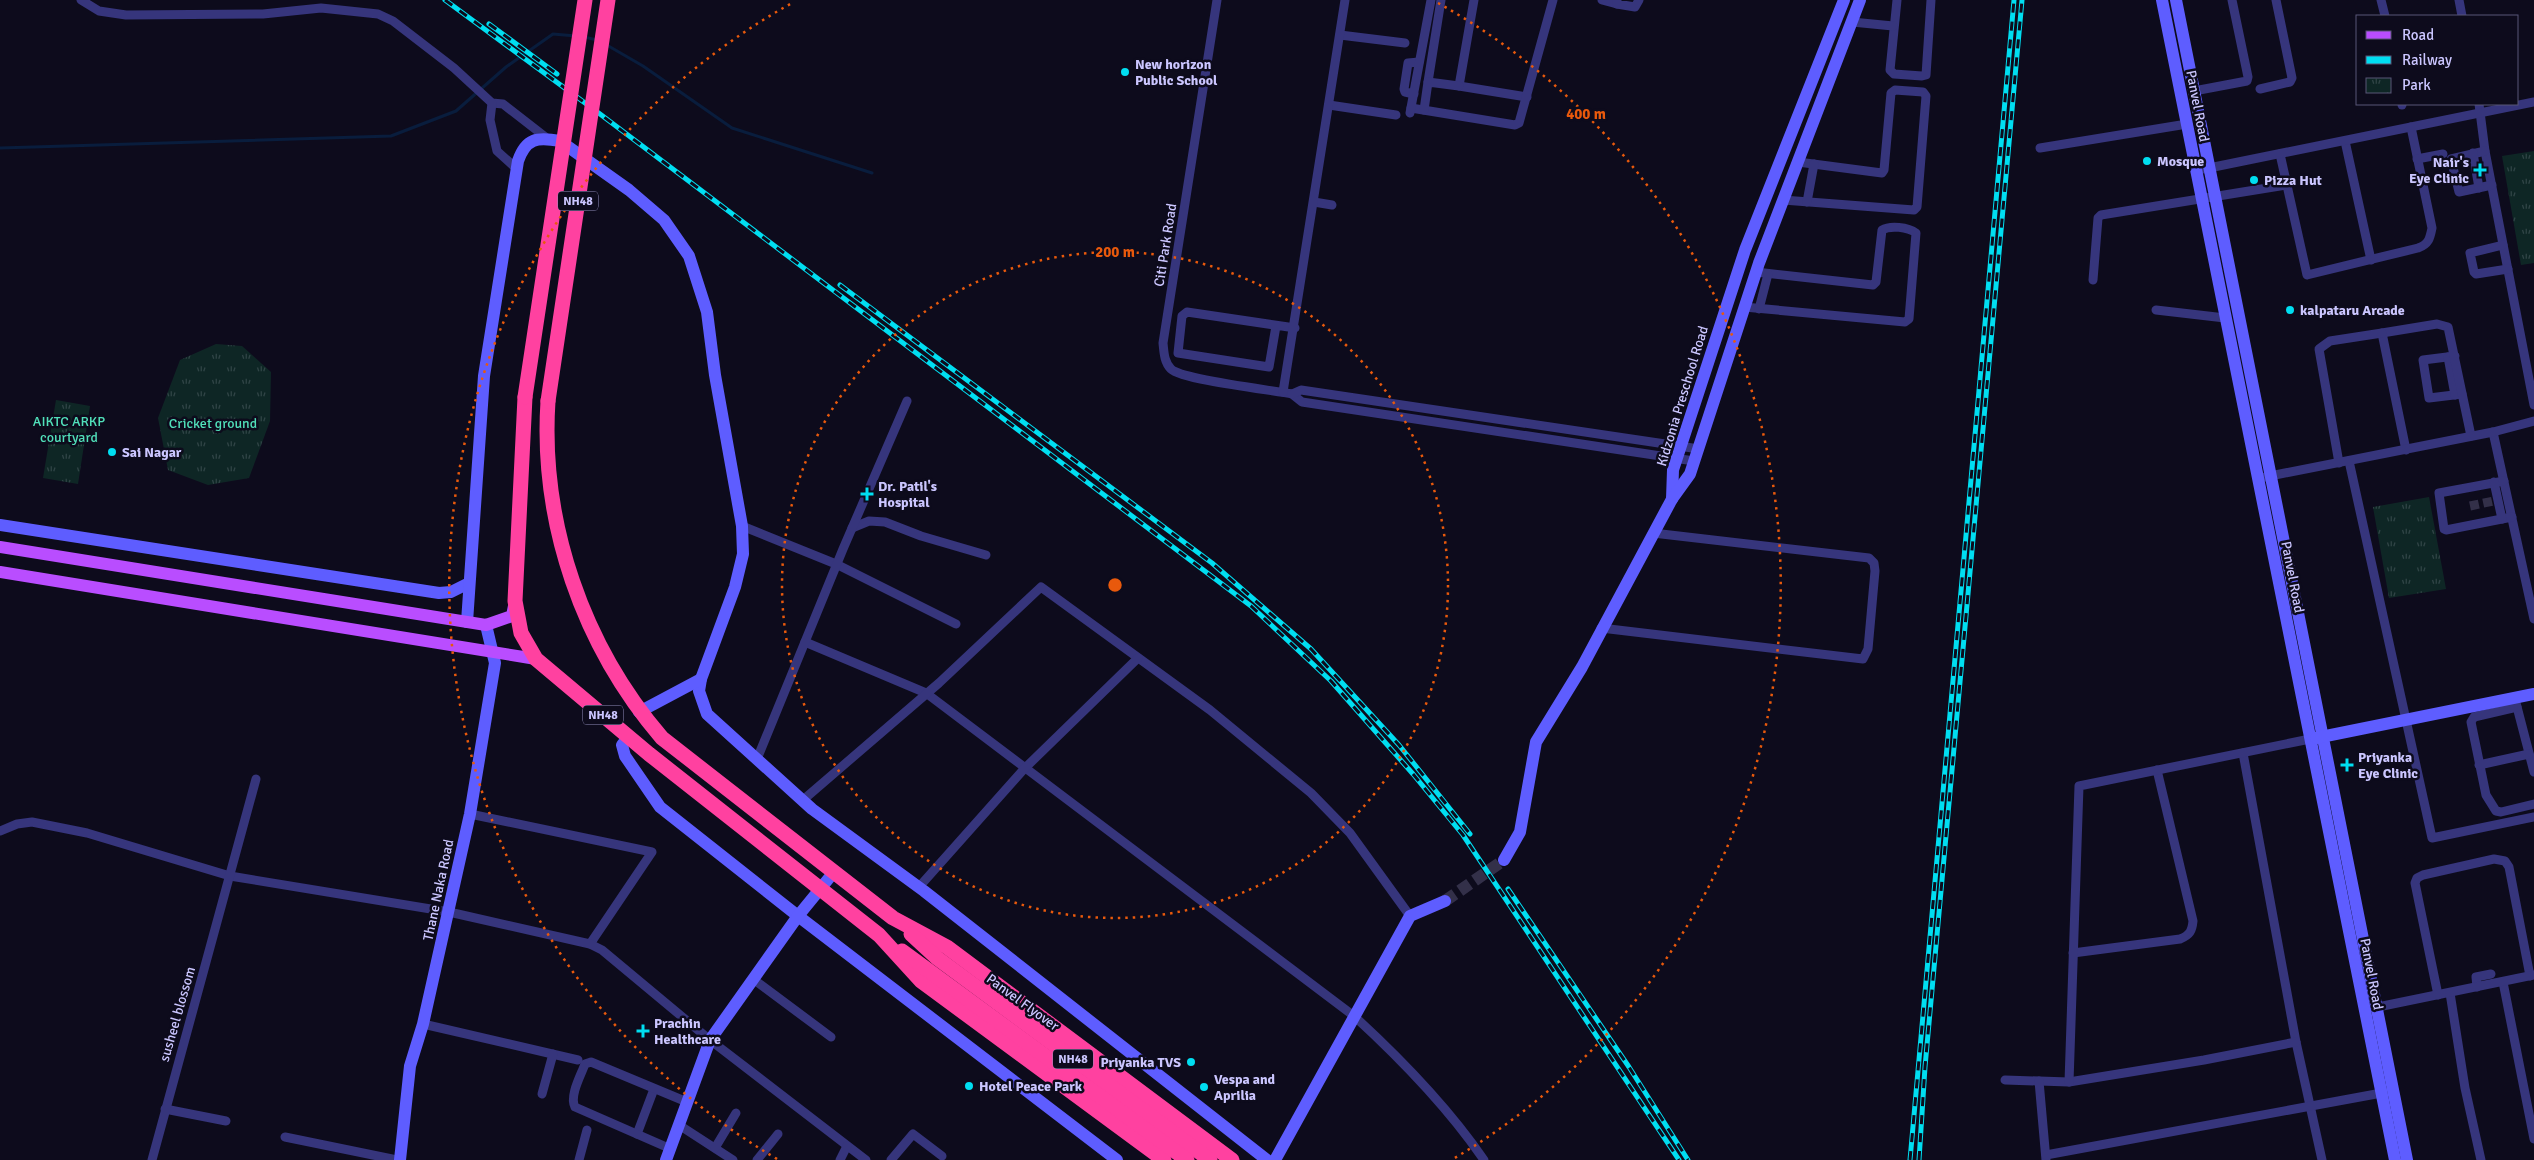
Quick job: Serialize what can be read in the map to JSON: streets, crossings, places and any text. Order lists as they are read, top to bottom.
{
  "streets": {
    "highway": ["NH48", "Panvel Flyover"],
    "street": [
      "Panvel Road",
      "Citi Park Road",
      "Kidzonia Preschool Road",
      "Thane Naka Road",
      "susheel blossom"
    ]
  },
  "crossings": [
    ["NH48", "Panvel Flyover"]
  ],
  "parks": ["AIKTC ARKP courtyard", "Cricket ground"],
  "places": {
    "other": [
      "New horizon Public School",
      "Mosque",
      "Pizza Hut",
      "kalpataru Arcade",
      "Sai Nagar",
      "Priyanka TVS",
      "Hotel Peace Park",
      "Vespa and Aprilia"
    ],
    "health": [
      "Nair's Eye Clinic",
      "Dr. Patil's Hospital",
      "Priyanka Eye Clinic",
      "Prachin Healthcare"
    ]
  },
  "legend": ["Road", "Railway", "Park"],
  "rings": ["400 m", "200 m"]
}
